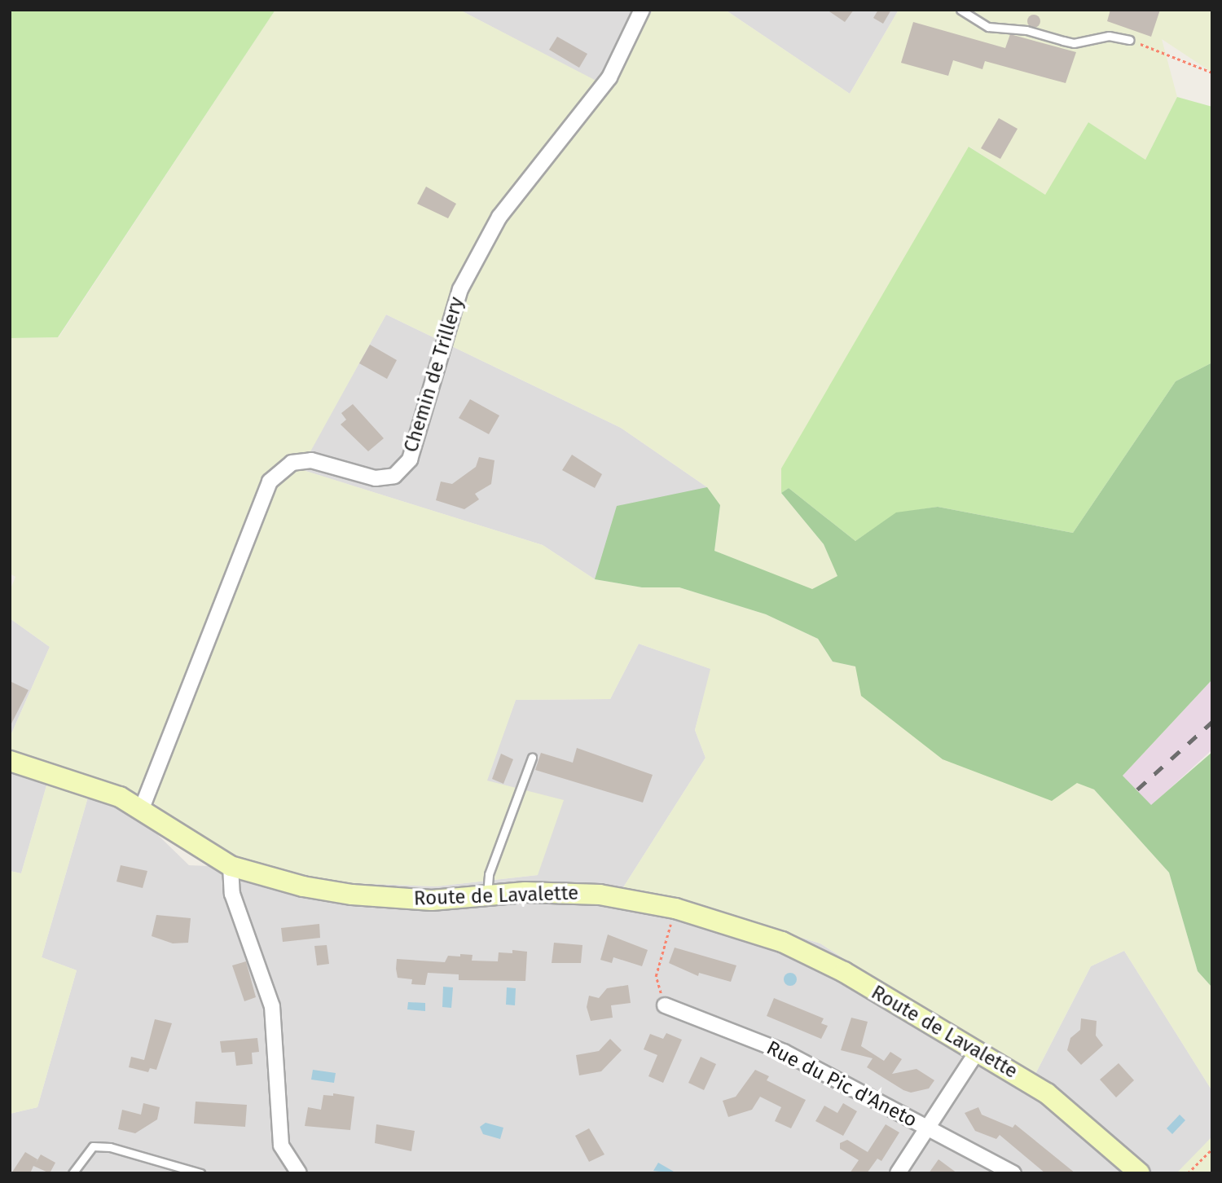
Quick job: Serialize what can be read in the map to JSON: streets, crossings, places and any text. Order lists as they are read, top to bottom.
{
  "streets": {
    "street": ["Chemin de Trillery", "Route de Lavalette", "Rue du Pic d'Aneto"]
  },
  "crossings": [
    ["Chemin de Trillery", "Route de Lavalette"]
  ]
}
